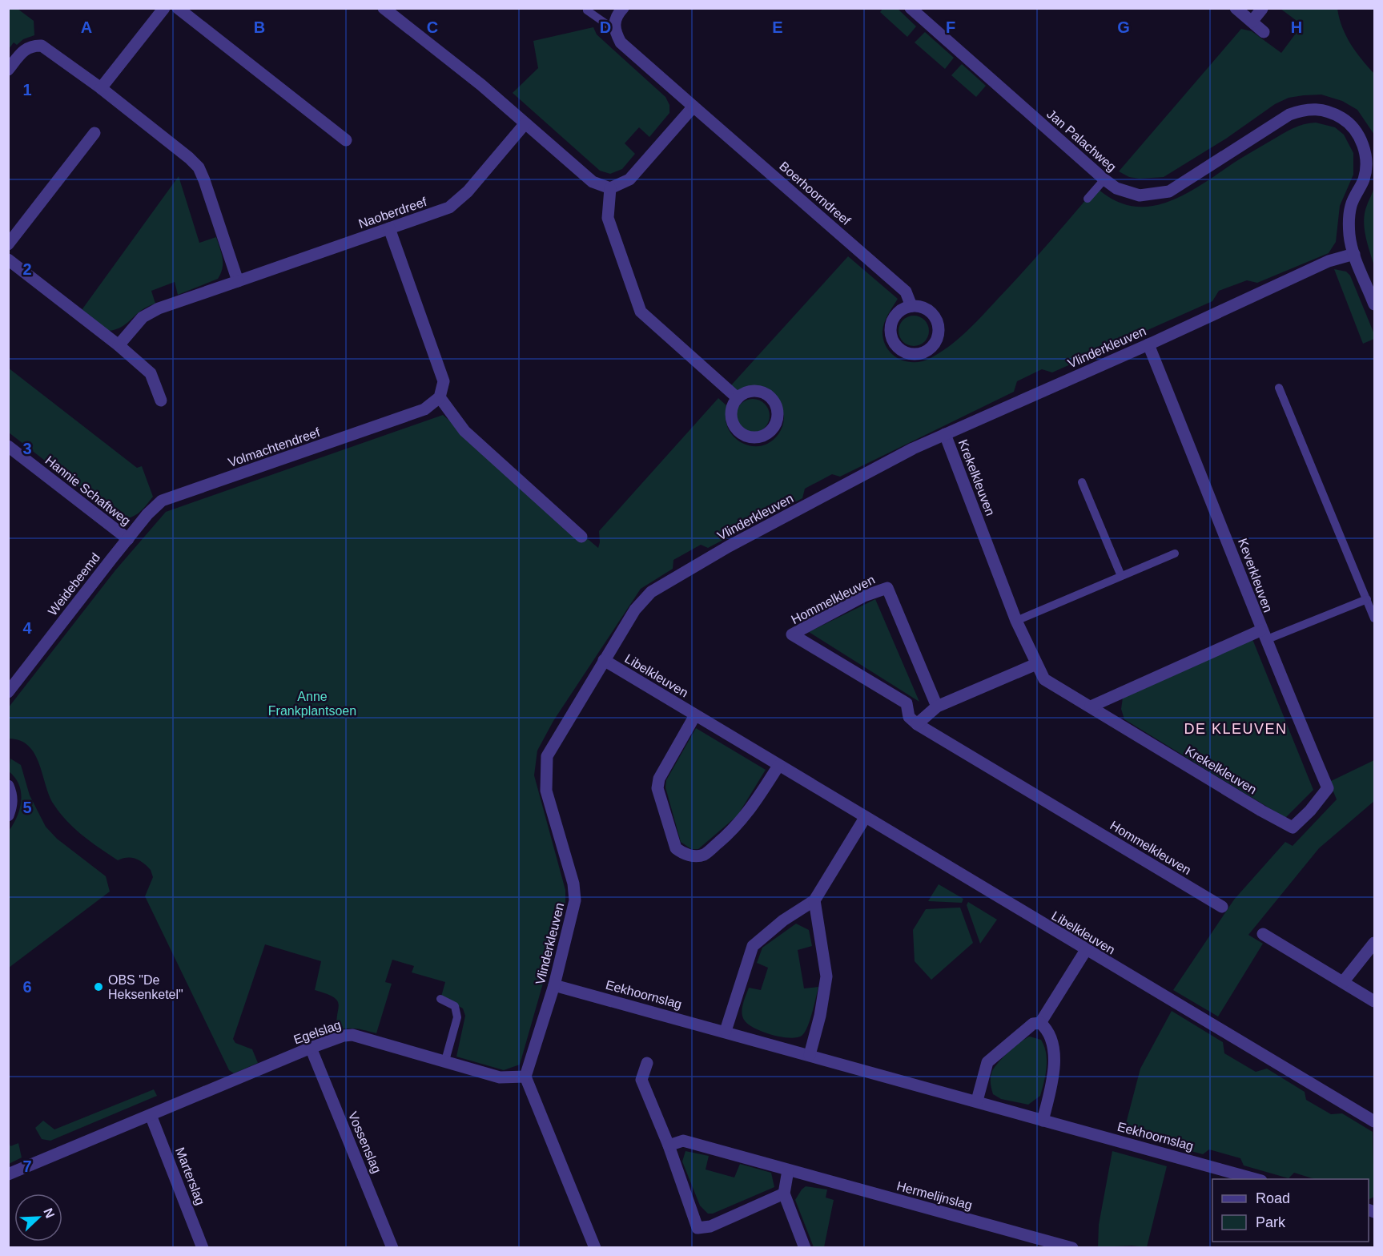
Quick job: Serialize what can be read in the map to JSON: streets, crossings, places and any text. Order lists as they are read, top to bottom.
{
  "streets": {
    "street": [
      "Jan Palachweg",
      "Boerhoorndreef",
      "Naoberdreef",
      "Vlinderkleuven",
      "Volmachtendreef",
      "Krekelkleuven",
      "Hannie Schaftweg",
      "Keverkleuven",
      "Weidebeemd",
      "Hommelkleuven",
      "Libelkleuven",
      "Eekhoornslag",
      "Egelslag",
      "Vossenslag",
      "Marterslag",
      "Hermelijnslag"
    ]
  },
  "crossings": [
    ["Vlinderkleuven", "Krekelkleuven"],
    ["Vlinderkleuven", "Keverkleuven"],
    ["Vlinderkleuven", "Libelkleuven"],
    ["Vlinderkleuven", "Eekhoornslag"],
    ["Vlinderkleuven", "Egelslag"],
    ["Volmachtendreef", "Hannie Schaftweg"],
    ["Volmachtendreef", "Weidebeemd"],
    ["Krekelkleuven", "Keverkleuven"],
    ["Hannie Schaftweg", "Weidebeemd"],
    ["Egelslag", "Vossenslag"],
    ["Egelslag", "Marterslag"]
  ],
  "districts": ["DE KLEUVEN"],
  "parks": ["Anne Frankplantsoen"],
  "places": ["OBS \"De Heksenketel\""],
  "legend": ["Road", "Park"],
  "north": "top right",
  "grid": {
    "columns": [
      "A",
      "B",
      "C",
      "D",
      "E",
      "F",
      "G",
      "H"
    ],
    "rows": [
      "1",
      "2",
      "3",
      "4",
      "5",
      "6",
      "7"
    ]
  }
}
